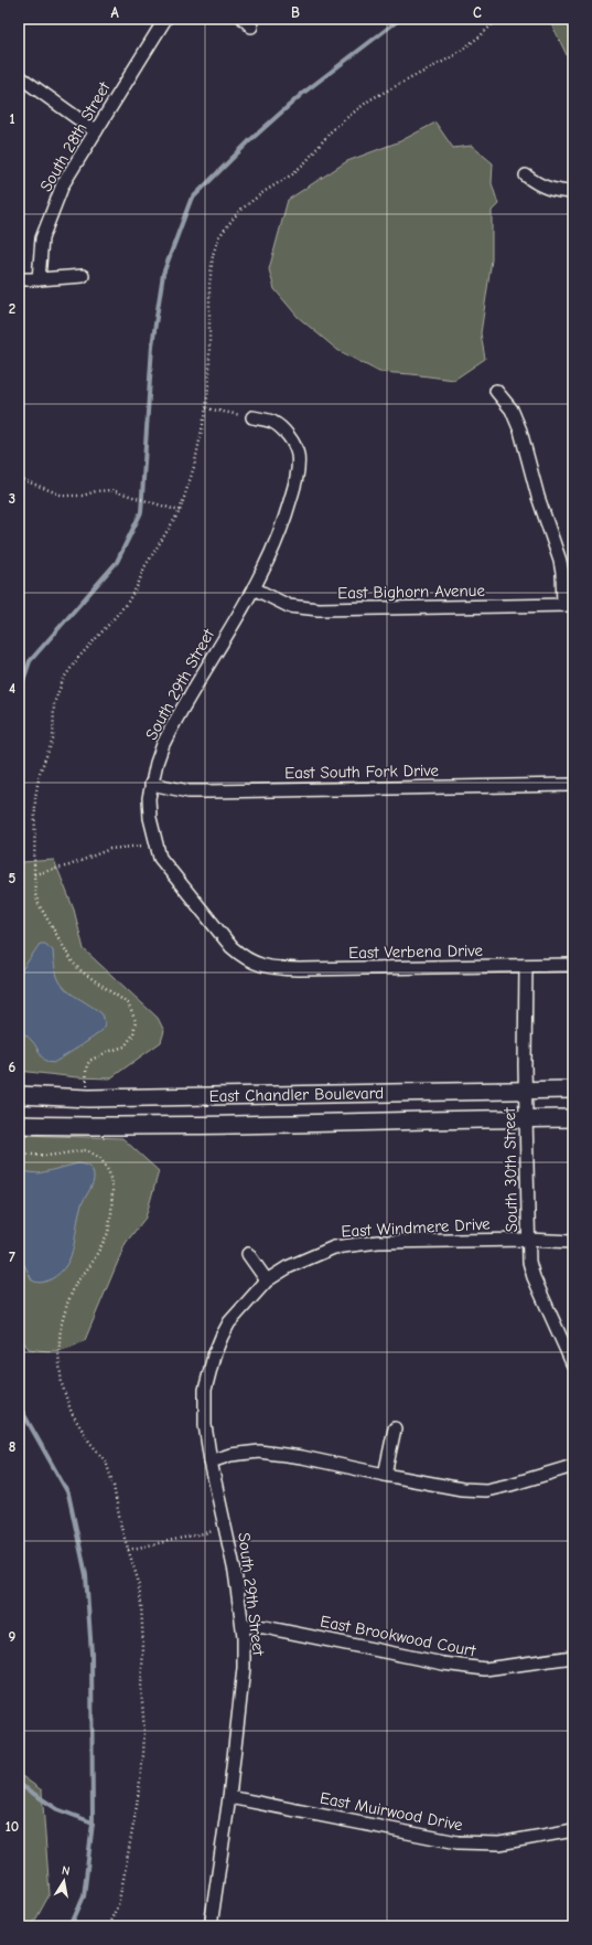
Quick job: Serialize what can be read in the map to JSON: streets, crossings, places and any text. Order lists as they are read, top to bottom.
{
  "streets": {
    "main road": ["East Chandler Boulevard"],
    "street": [
      "South 28th Street",
      "East Bighorn Avenue",
      "South 29th Street",
      "East South Fork Drive",
      "East Verbena Drive",
      "South 30th Street",
      "East Windmere Drive",
      "East Brookwood Court",
      "East Muirwood Drive"
    ]
  },
  "crossings": [
    ["East Bighorn Avenue", "South 29th Street"],
    ["South 29th Street", "East South Fork Drive"],
    ["South 29th Street", "East Verbena Drive"],
    ["South 29th Street", "East Windmere Drive"],
    ["South 29th Street", "East Brookwood Court"],
    ["South 29th Street", "East Muirwood Drive"],
    ["East Verbena Drive", "South 30th Street"],
    ["East Chandler Boulevard", "South 30th Street"],
    ["South 30th Street", "East Windmere Drive"]
  ],
  "north": "top",
  "grid": {
    "columns": ["A", "B", "C"],
    "rows": [
      "1",
      "2",
      "3",
      "4",
      "5",
      "6",
      "7",
      "8",
      "9",
      "10"
    ]
  }
}
